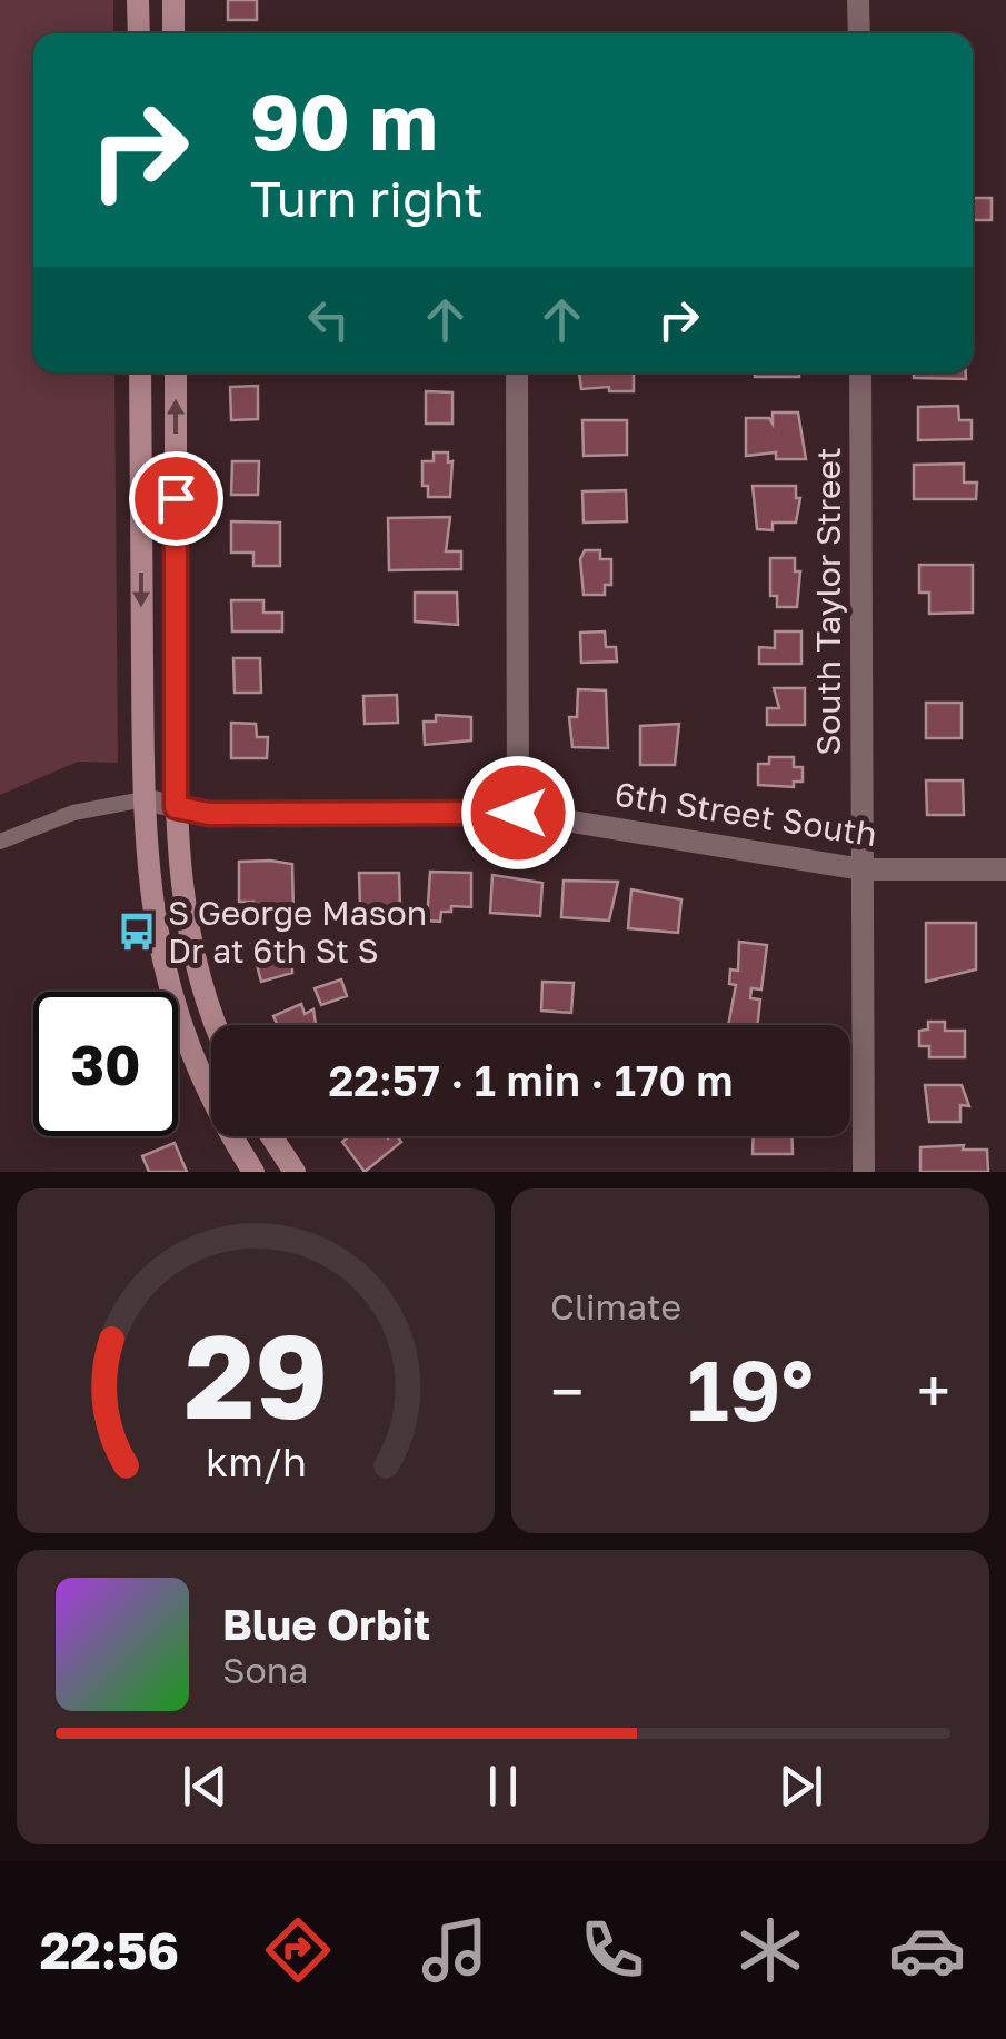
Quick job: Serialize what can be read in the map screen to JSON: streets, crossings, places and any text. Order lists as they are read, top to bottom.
{
  "streets": {
    "street": ["South Taylor Street", "6th Street South"]
  },
  "crossings": [
    ["South Taylor Street", "6th Street South"]
  ],
  "places": {
    "bus stop": ["S George Mason Dr at 6th St S"]
  },
  "page": {
    "turn": ["90 m", "Turn right"],
    "limit": "30",
    "trip": "22:57 · 1 min · 170 m",
    "tile": "Climate",
    "heat": ["−", "19°", "+"],
    "song": ["Blue Orbit", "Sona"],
    "tabs": "22:56",
    "gauge": ["29", "km/h"]
  }
}
